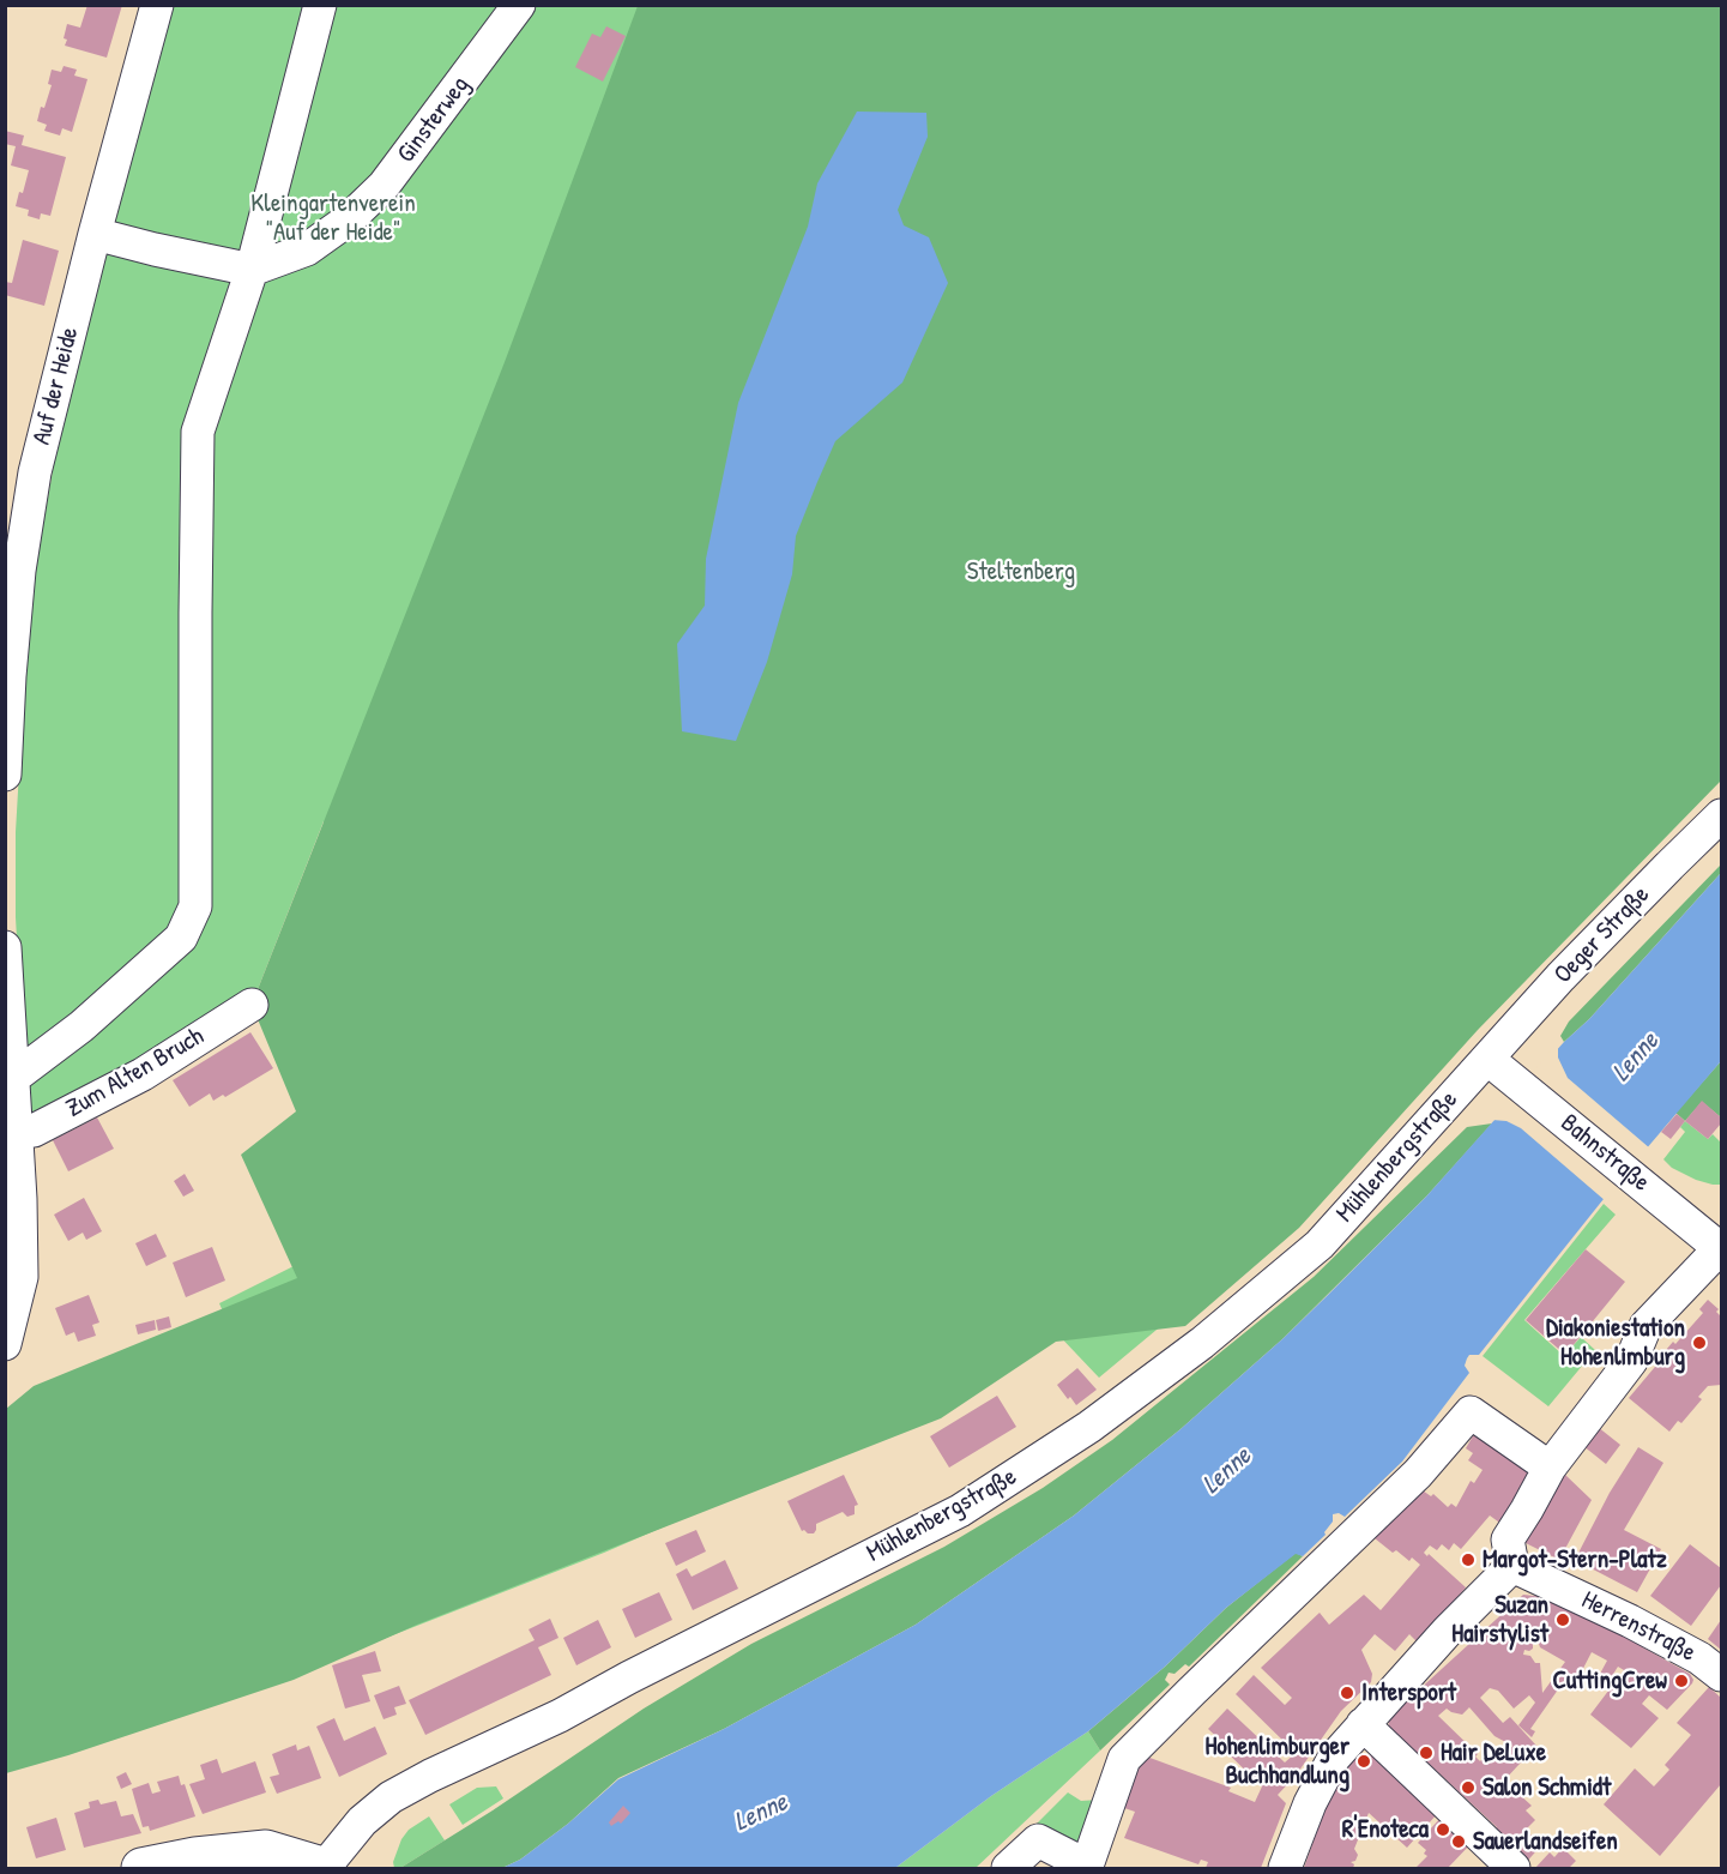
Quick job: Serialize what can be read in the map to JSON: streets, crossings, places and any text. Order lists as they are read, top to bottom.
{
  "streets": {
    "street": [
      "Ginsterweg",
      "Auf der Heide",
      "Oeger Straße",
      "Zum Alten Bruch",
      "Bahnstraße",
      "Mühlenbergstraße",
      "Herrenstraße"
    ]
  },
  "crossings": [
    ["Oeger Straße", "Bahnstraße"],
    ["Oeger Straße", "Mühlenbergstraße"],
    ["Bahnstraße", "Mühlenbergstraße"]
  ],
  "water": ["Lenne"],
  "parks": ["Kleingartenverein \"Auf der Heide\"", "Steltenberg"],
  "places": [
    "Diakoniestation Hohenlimburg",
    "Margot-Stern-Platz",
    "Suzan Hairstylist",
    "CuttingCrew",
    "Intersport",
    "Hair DeLuxe",
    "Hohenlimburger Buchhandlung",
    "Salon Schmidt",
    "R'Enoteca",
    "Sauerlandseifen"
  ]
}
